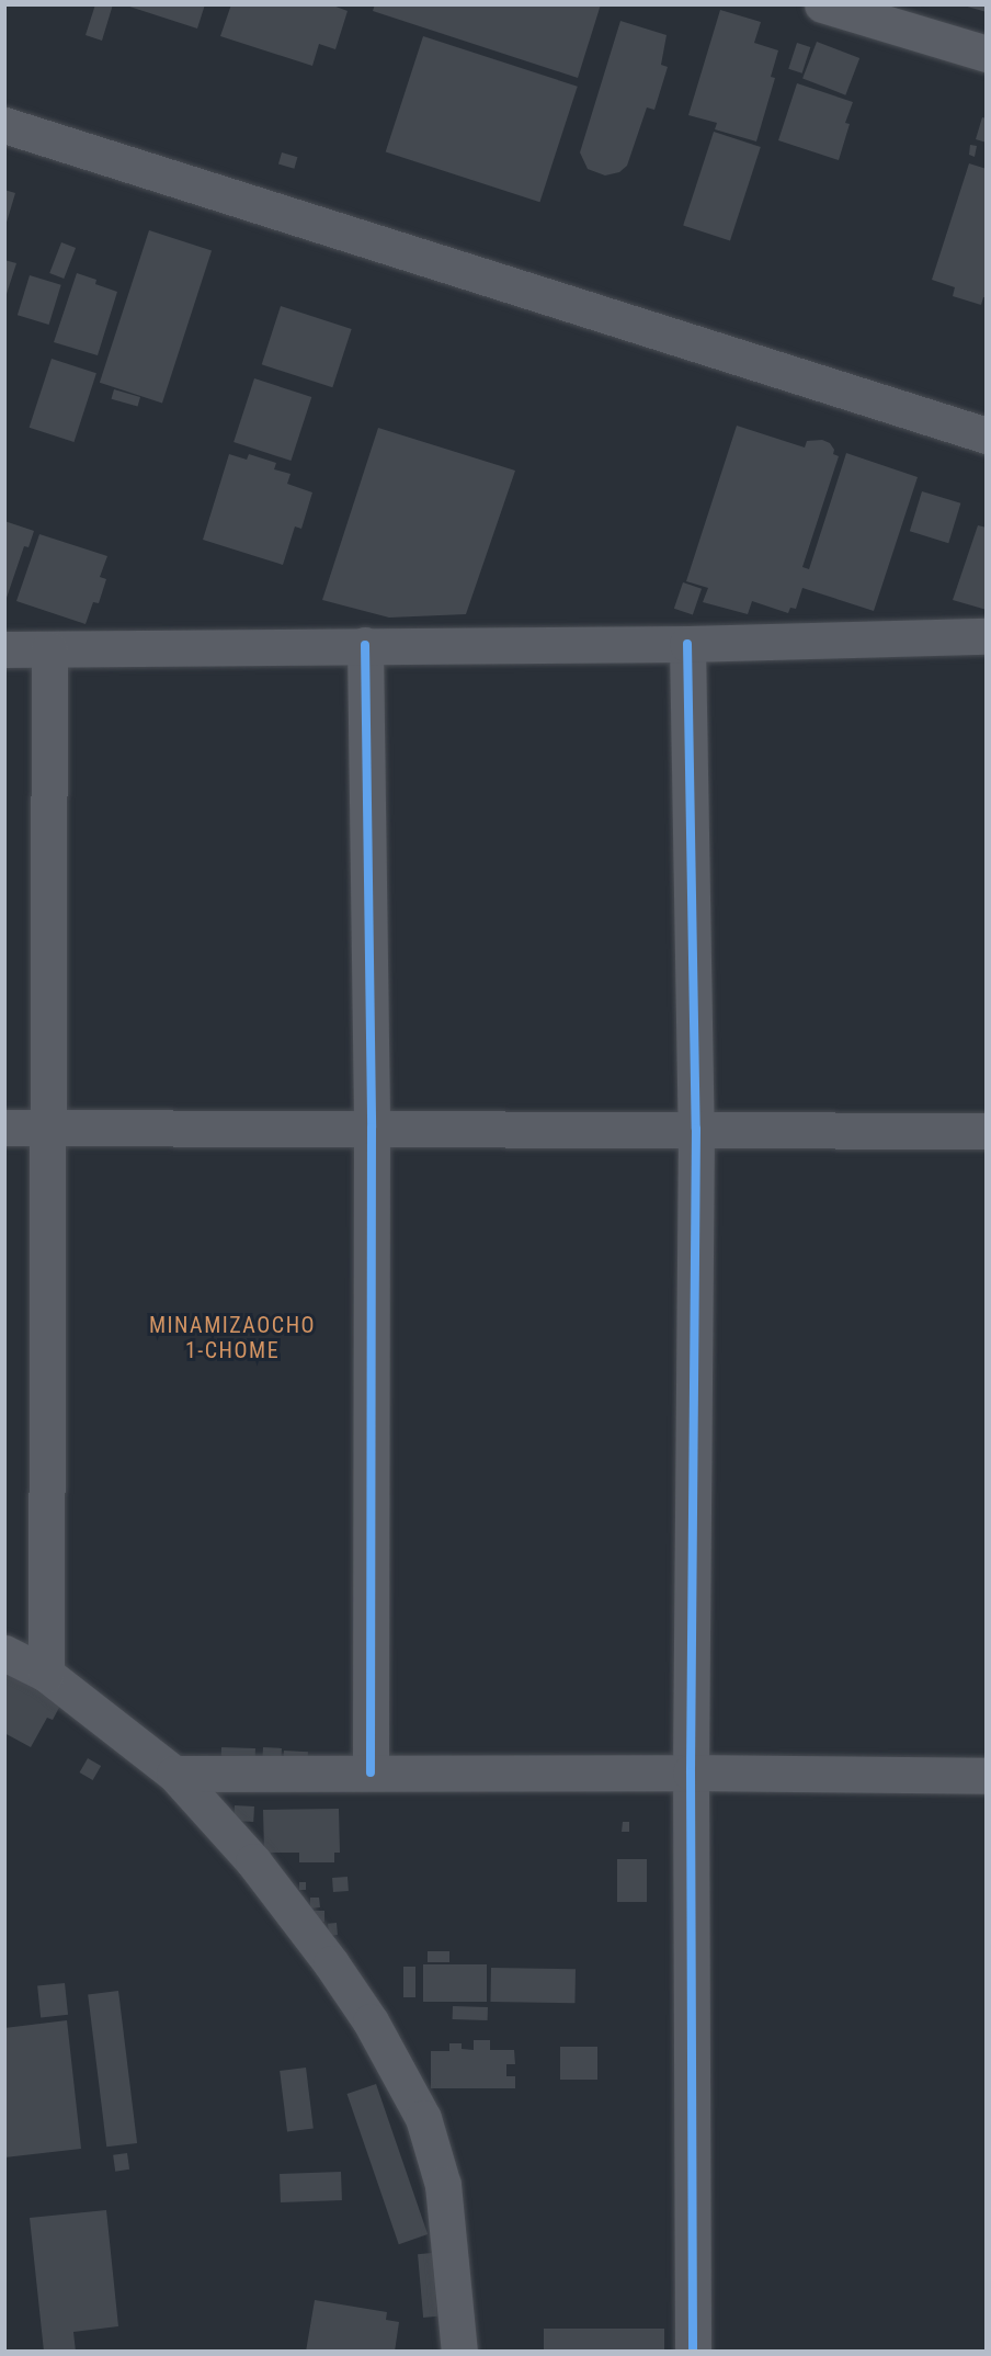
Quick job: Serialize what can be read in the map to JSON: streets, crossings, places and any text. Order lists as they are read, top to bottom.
{
  "districts": ["MINAMIZAOCHO 1-CHOME"]
}
